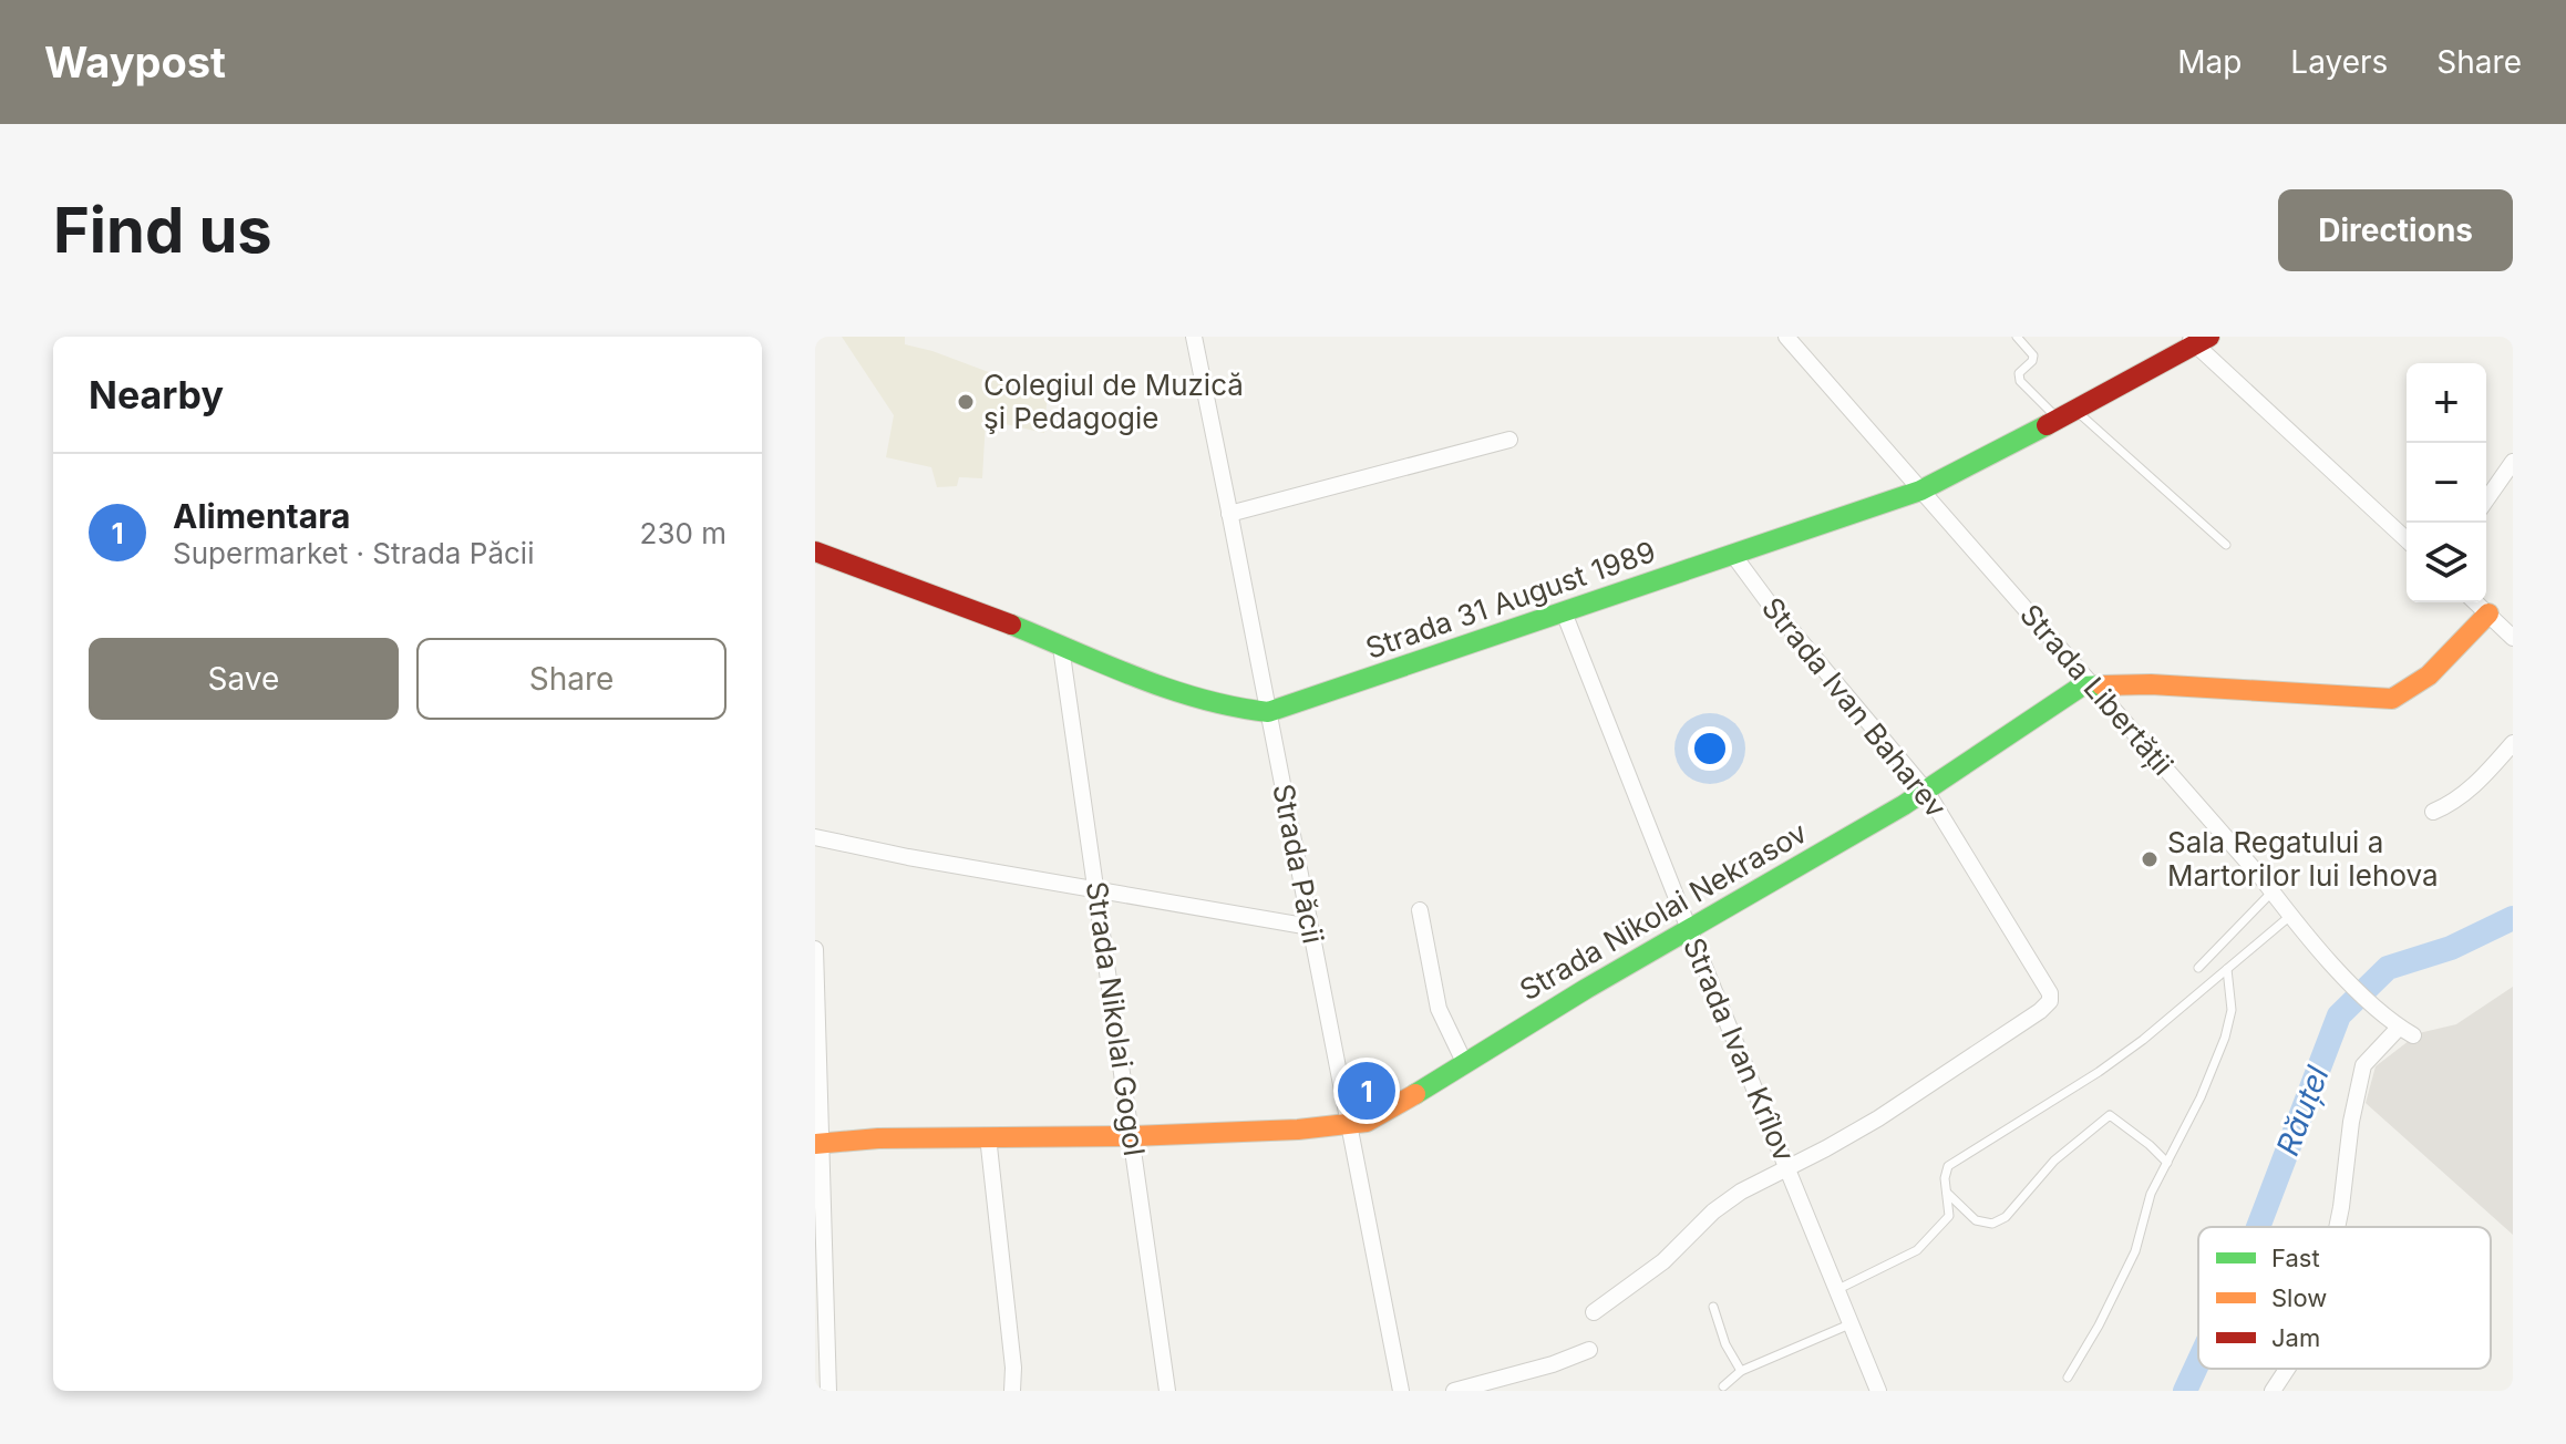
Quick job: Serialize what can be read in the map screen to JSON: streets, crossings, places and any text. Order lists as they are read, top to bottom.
{
  "streets": {
    "street": [
      "Strada 31 August 1989",
      "Strada Libertății",
      "Strada Ivan Baharev",
      "Strada Păcii",
      "Strada Nikolai Nekrasov",
      "Strada Nikolai Gogol",
      "Strada Ivan Krîlov"
    ]
  },
  "crossings": [
    ["Strada 31 August 1989", "Strada Libertății"],
    ["Strada 31 August 1989", "Strada Ivan Baharev"],
    ["Strada 31 August 1989", "Strada Păcii"],
    ["Strada 31 August 1989", "Strada Nikolai Gogol"],
    ["Strada 31 August 1989", "Strada Ivan Krîlov"],
    ["Strada Libertății", "Strada Nikolai Nekrasov"],
    ["Strada Ivan Baharev", "Strada Nikolai Nekrasov"],
    ["Strada Ivan Baharev", "Strada Ivan Krîlov"],
    ["Strada Păcii", "Strada Nikolai Nekrasov"],
    ["Strada Nikolai Nekrasov", "Strada Nikolai Gogol"],
    ["Strada Nikolai Nekrasov", "Strada Ivan Krîlov"]
  ],
  "water": ["Răuțel"],
  "places": ["Colegiul de Muzică şi Pedagogie", "Sala Regatului a Martorilor lui Iehova"],
  "legend": ["Fast", "Slow", "Jam"],
  "page": {
    "header": "Waypost",
    "nav": ["Map", "Layers", "Share"],
    "buttons": [
      "Directions",
      ["Save", "Share"]
    ],
    "title": "Find us",
    "heading": "Nearby",
    "map_buttons": ["+", "−"],
    "list": [
      {
        "mark": "1",
        "name": "Alimentara",
        "note": "Supermarket · Strada Păcii",
        "value": "230 m"
      }
    ],
    "pins": "1"
  }
}
